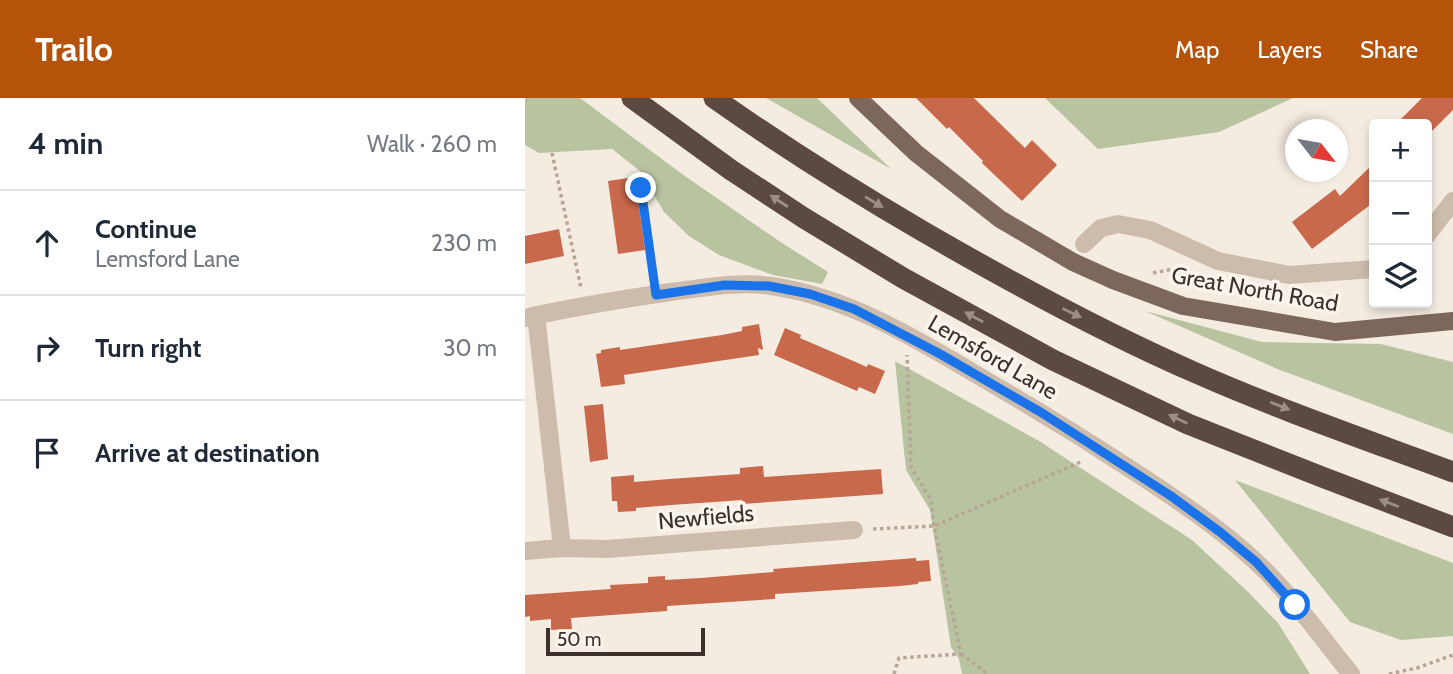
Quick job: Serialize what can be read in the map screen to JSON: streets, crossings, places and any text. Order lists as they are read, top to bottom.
{
  "streets": {
    "main road": ["Great North Road"],
    "street": ["Lemsford Lane", "Newfields"]
  },
  "scale_bar": "50 m",
  "north": "bottom right",
  "page": {
    "header": "Trailo",
    "nav": ["Map", "Layers", "Share"],
    "heading": ["4 min", "Walk · 260 m"],
    "map_buttons": ["+", "−"],
    "list": [
      ["Continue", "Lemsford Lane", "230 m"],
      ["Turn right", "30 m"],
      "Arrive at destination"
    ],
    "scale": "50 m"
  }
}
